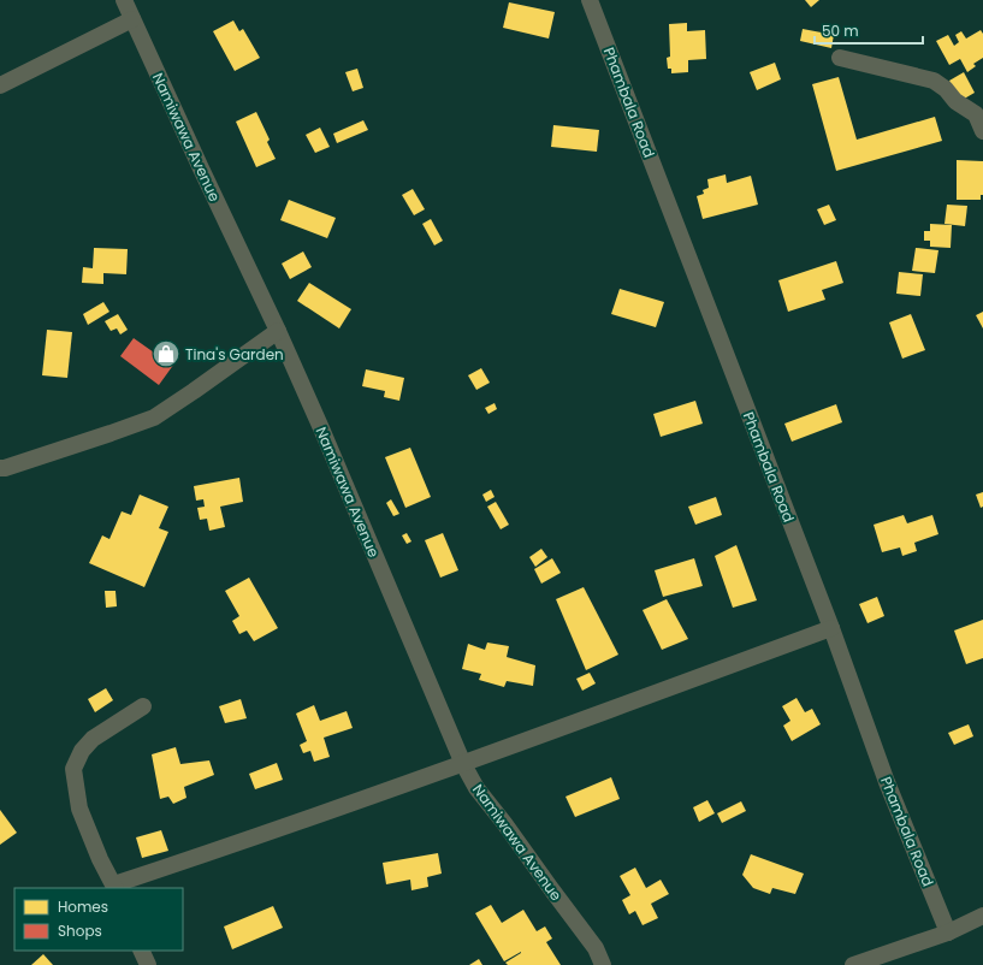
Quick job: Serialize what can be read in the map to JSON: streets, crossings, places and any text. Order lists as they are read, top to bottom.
{
  "streets": {
    "street": ["Phambala Road", "Namiwawa Avenue"]
  },
  "places": {
    "shop": ["Tina's Garden"]
  },
  "legend": ["Homes", "Shops"],
  "scale_bar": "50 m"
}
